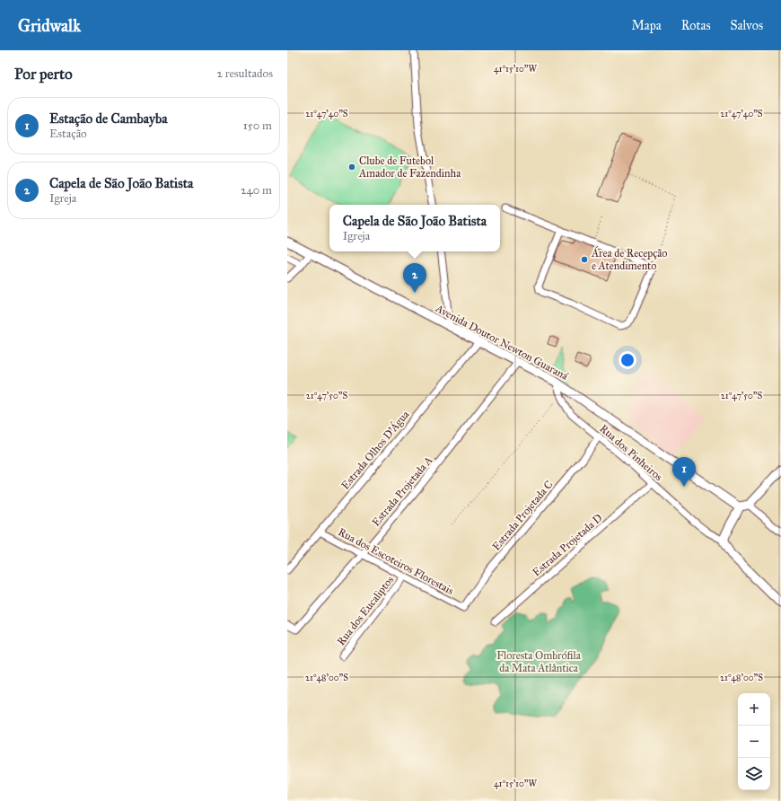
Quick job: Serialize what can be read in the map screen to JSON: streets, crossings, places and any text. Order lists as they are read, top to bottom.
{
  "streets": {
    "main road": ["Avenida Doutor Newton Guaraná"],
    "street": [
      "Estrada Olhos D'Água",
      "Rua dos Pinheiros",
      "Estrada Projetada A",
      "Estrada Projetada C",
      "Estrada Projetada D",
      "Rua dos Escoteiros Florestais",
      "Rua dos Eucaliptos"
    ]
  },
  "crossings": [
    ["Avenida Doutor Newton Guaraná", "Estrada Olhos D'Água"],
    ["Avenida Doutor Newton Guaraná", "Rua dos Pinheiros"],
    ["Avenida Doutor Newton Guaraná", "Estrada Projetada A"],
    ["Estrada Olhos D'Água", "Rua dos Escoteiros Florestais"],
    ["Rua dos Pinheiros", "Estrada Projetada C"],
    ["Rua dos Pinheiros", "Estrada Projetada D"],
    ["Estrada Projetada A", "Rua dos Escoteiros Florestais"],
    ["Estrada Projetada C", "Rua dos Escoteiros Florestais"],
    ["Rua dos Escoteiros Florestais", "Rua dos Eucaliptos"]
  ],
  "parks": ["Floresta Ombrófila da Mata Atlântica"],
  "places": ["Clube de Futebol Amador de Fazendinha", "Área de Recepção e Atendimento"],
  "page": {
    "header": "Gridwalk",
    "nav": ["Mapa", "Rotas", "Salvos"],
    "heading": ["Por perto", "2 resultados"],
    "list": [
      {
        "mark": "1",
        "name": "Estação de Cambayba",
        "note": "Estação",
        "value": "150 m"
      },
      {
        "mark": "2",
        "name": "Capela de São João Batista",
        "note": "Igreja",
        "value": "240 m"
      }
    ],
    "popup": ["Capela de São João Batista", "Igreja"],
    "pins": ["2", "1"],
    "map_buttons": ["+", "−"]
  },
  "coordinates": [
    "41°15'10\"W",
    "21°47'40\"S",
    "21°47'50\"S",
    "21°48'00\"S"
  ]
}
